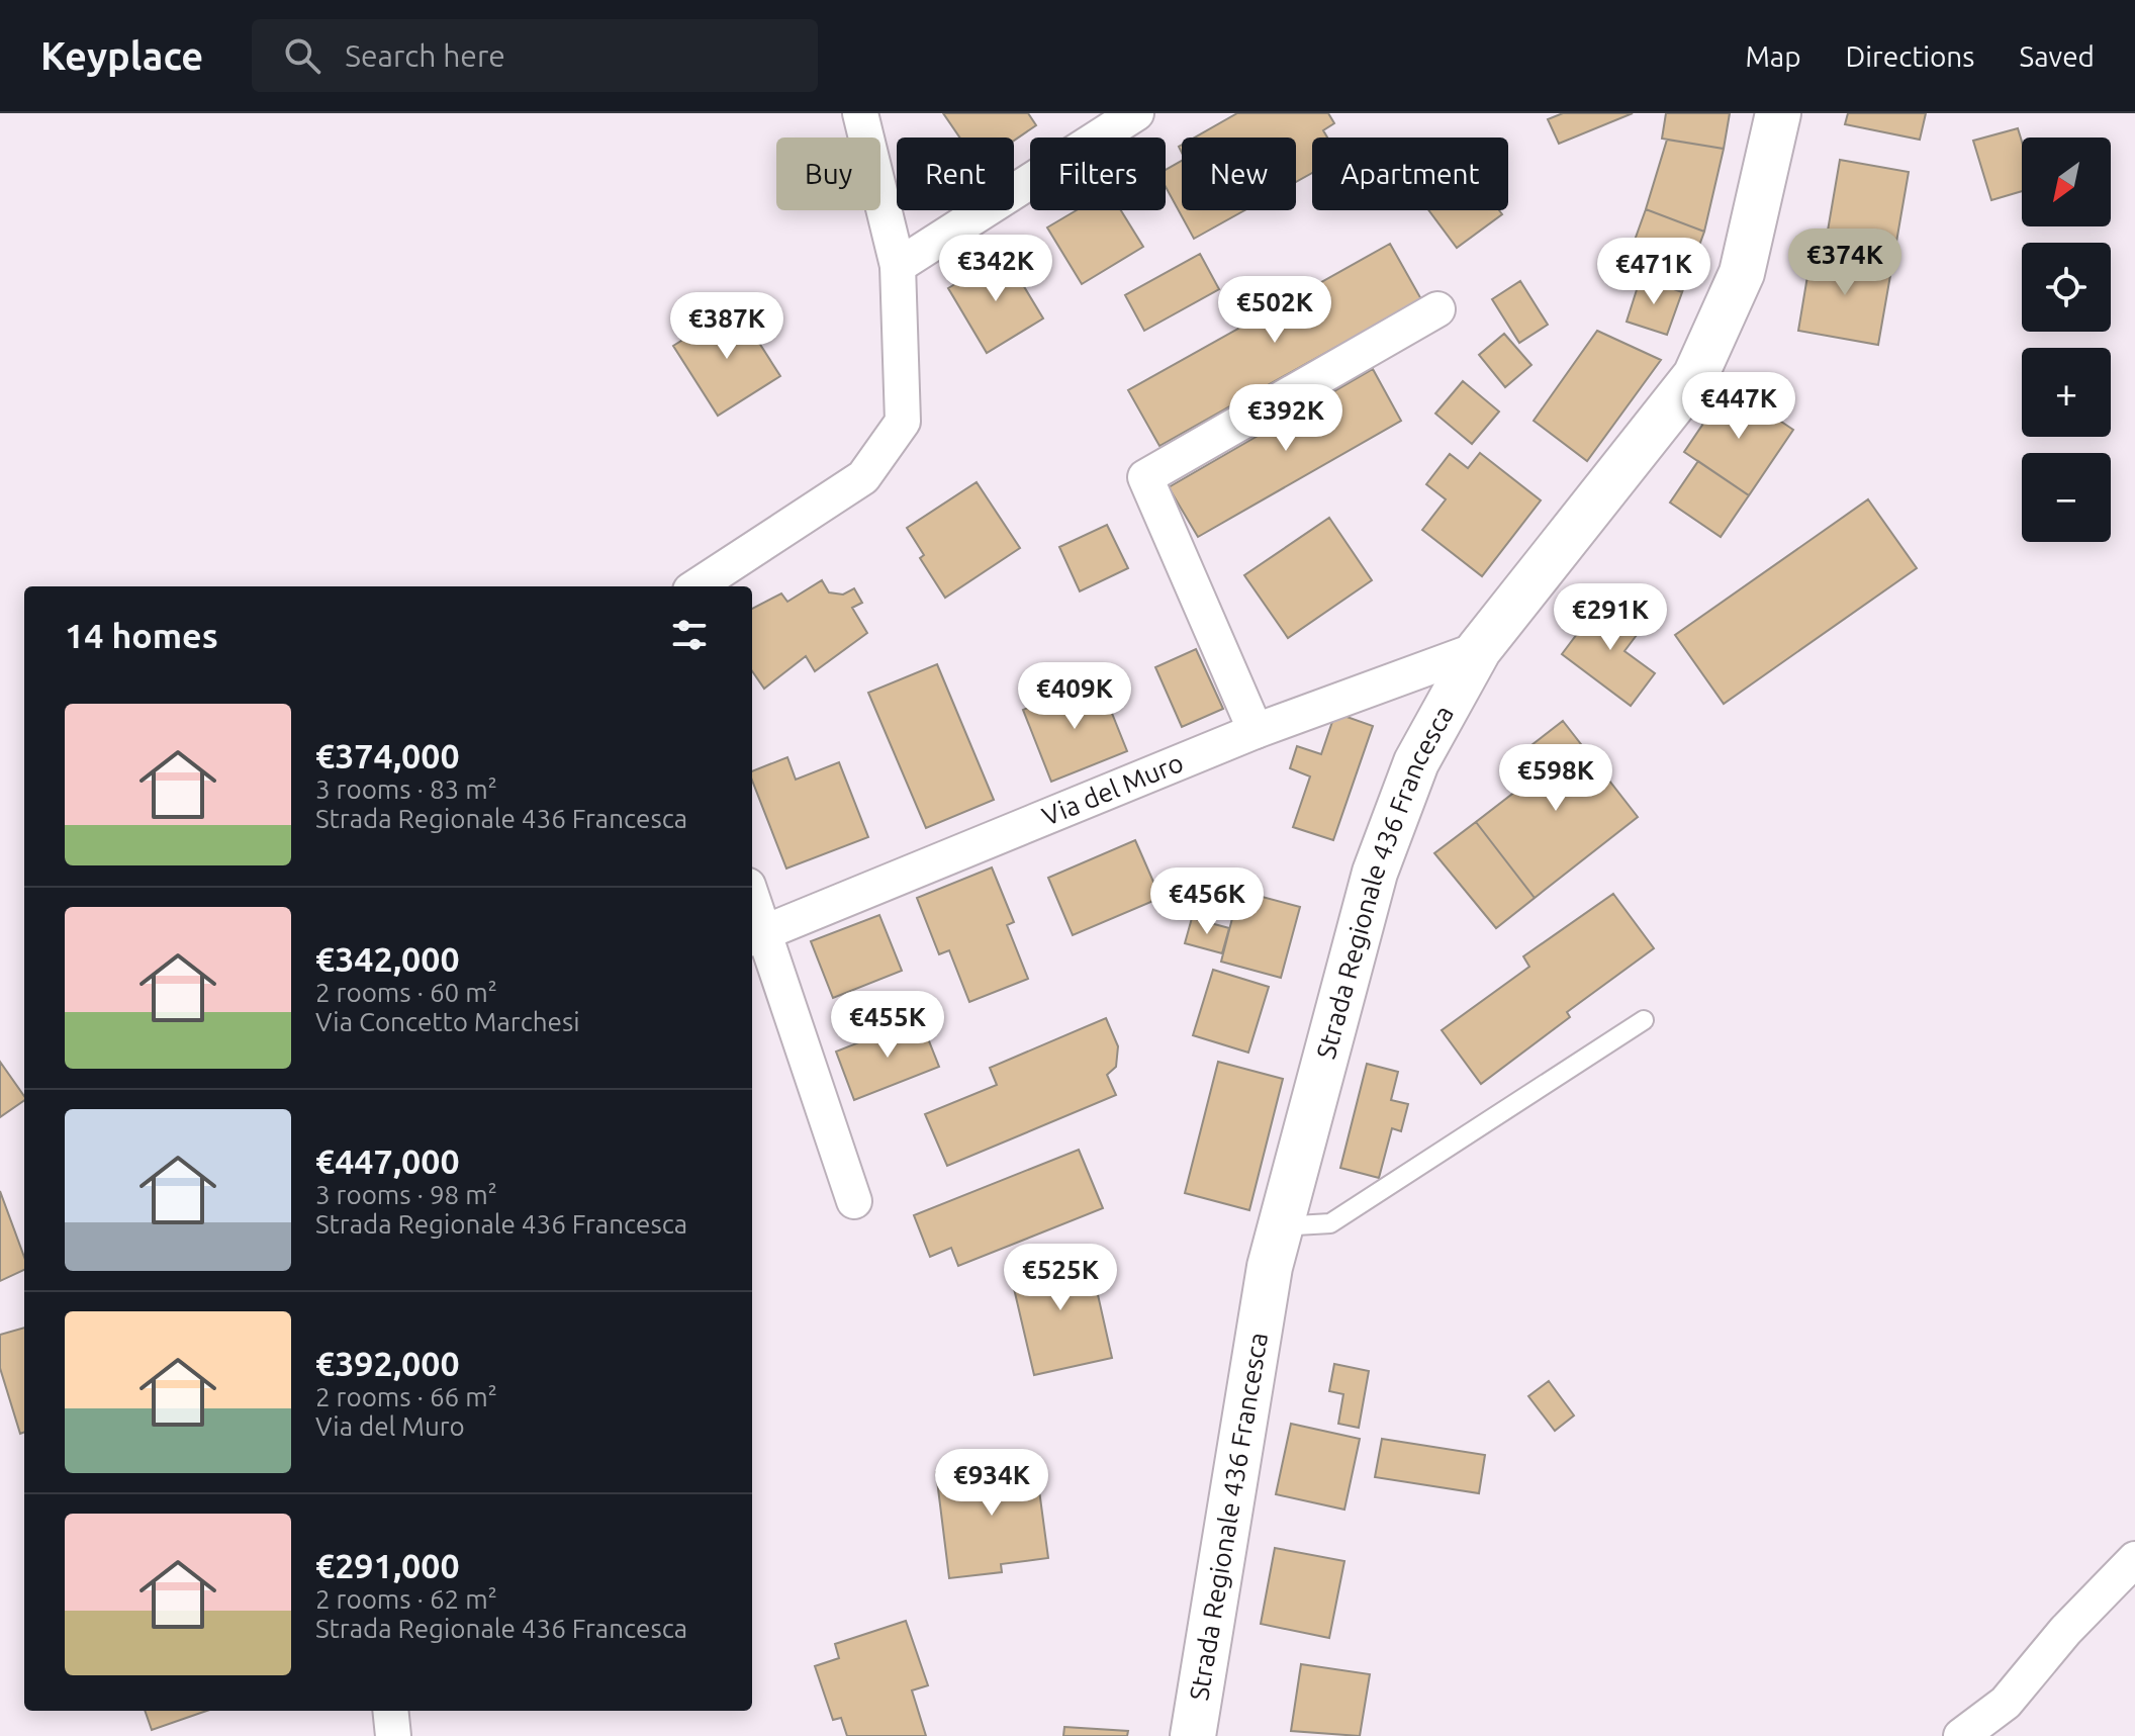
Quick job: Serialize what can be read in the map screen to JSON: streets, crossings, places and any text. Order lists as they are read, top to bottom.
{
  "streets": {
    "street": ["Via del Muro", "Strada Regionale 436 Francesca"]
  },
  "crossings": [
    ["Via del Muro", "Strada Regionale 436 Francesca"]
  ],
  "north": "bottom left",
  "page": {
    "header": "Keyplace",
    "search": "Search here",
    "nav": ["Map", "Directions", "Saved"],
    "map_buttons": ["+", "−"],
    "chip": [
      "Buy",
      "Rent",
      "Filters",
      "New",
      "Apartment"
    ],
    "price": [
      "€374K",
      "€342K",
      "€471K",
      "€502K",
      "€387K",
      "€447K",
      "€392K",
      "€291K",
      "€409K",
      "€598K",
      "€456K",
      "€455K",
      "€525K",
      "€934K"
    ],
    "heading": "14 homes",
    "list": [
      {
        "name": "€374,000",
        "note": "3 rooms · 83 m² · Strada Regionale 436 Francesca"
      },
      {
        "name": "€342,000",
        "note": "2 rooms · 60 m² · Via Concetto Marchesi"
      },
      {
        "name": "€447,000",
        "note": "3 rooms · 98 m² · Strada Regionale 436 Francesca"
      },
      {
        "name": "€392,000",
        "note": "2 rooms · 66 m² · Via del Muro"
      },
      {
        "name": "€291,000",
        "note": "2 rooms · 62 m² · Strada Regionale 436 Francesca"
      }
    ]
  }
}
